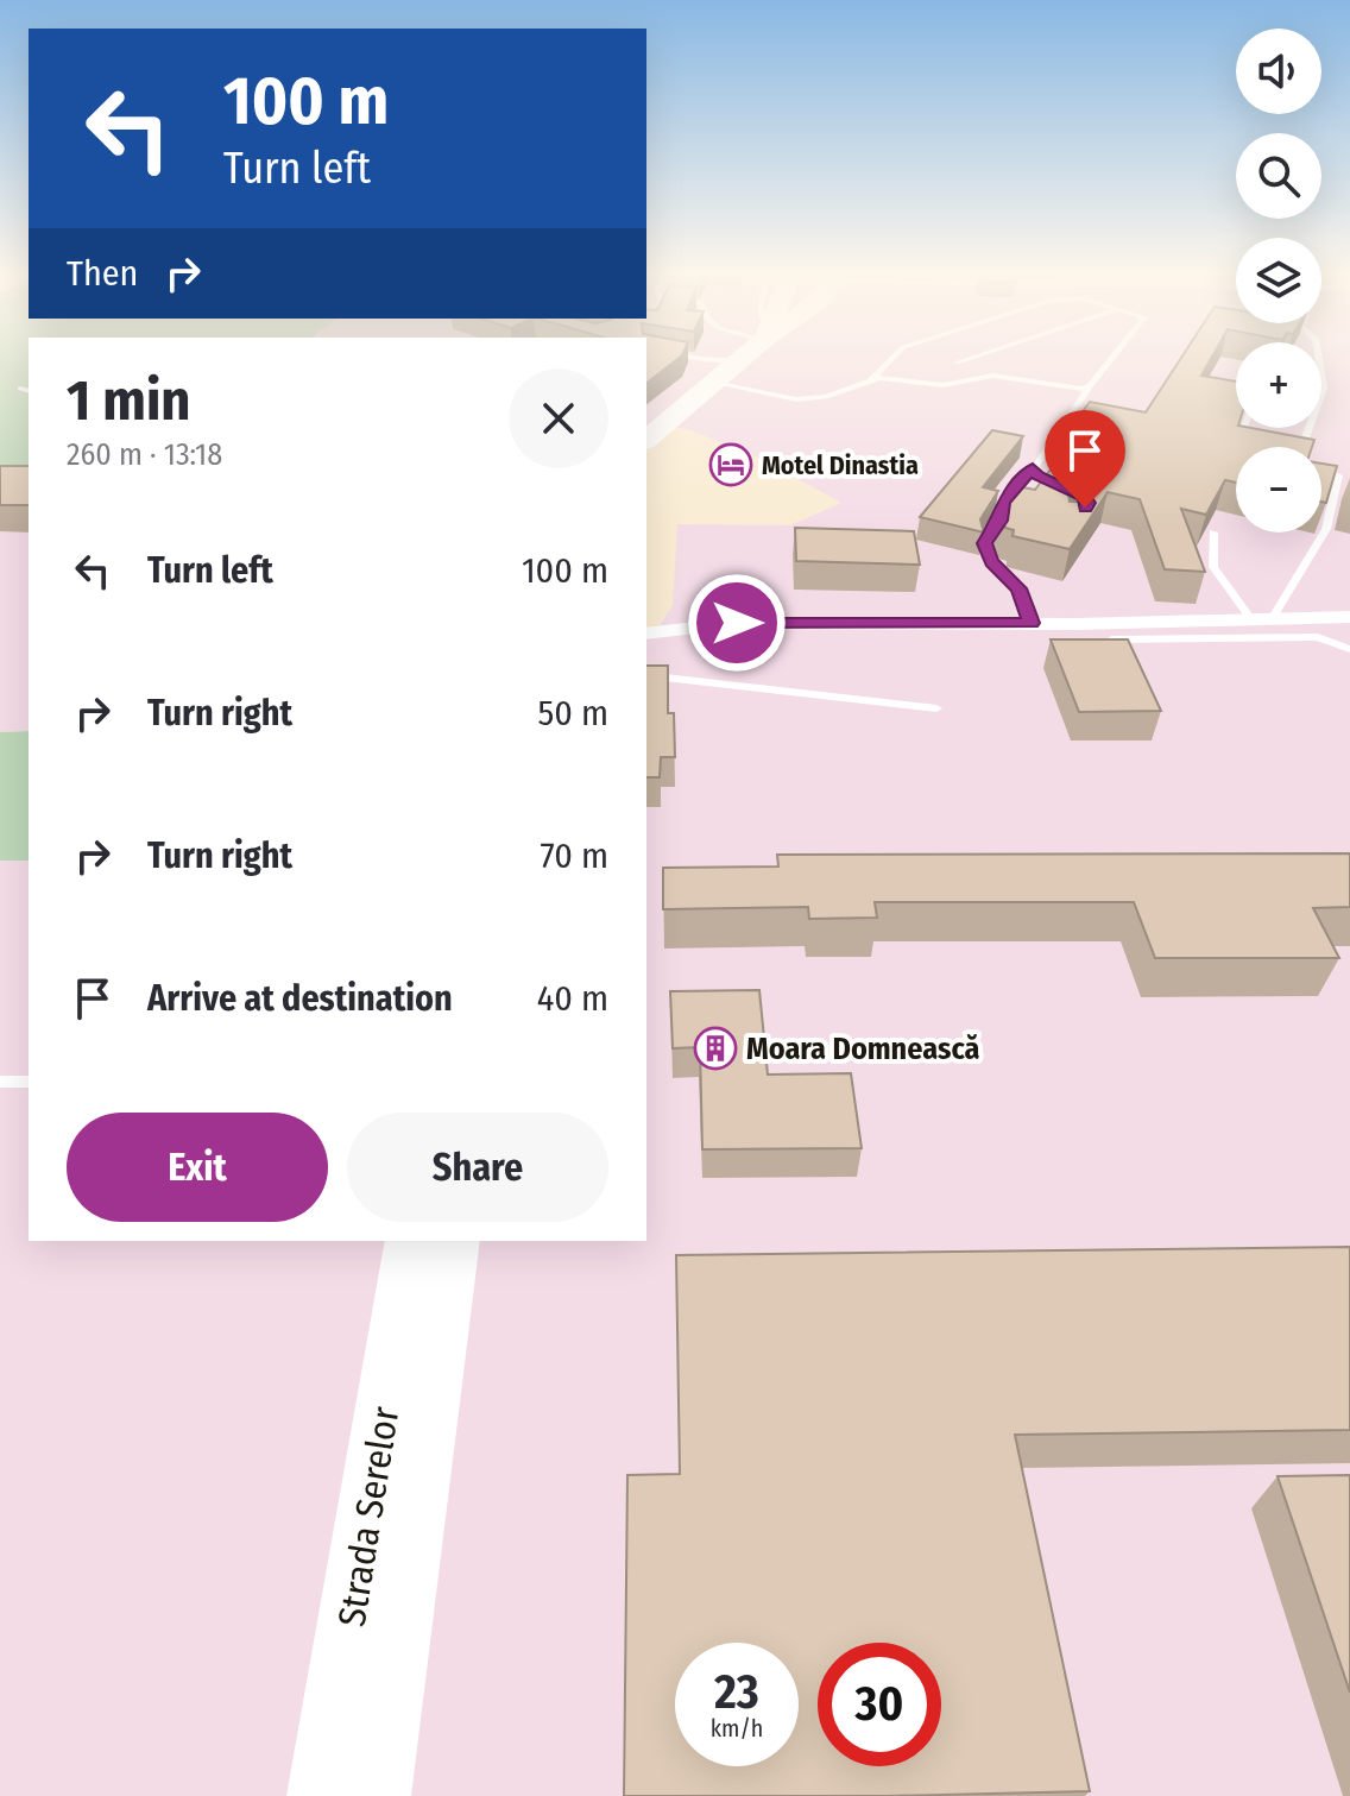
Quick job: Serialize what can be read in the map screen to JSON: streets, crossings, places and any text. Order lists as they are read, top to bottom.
{
  "streets": {
    "highway": ["Strada Serelor"]
  },
  "places": {
    "hotel": ["Motel Dinastia"],
    "building": ["Moara Domnească"]
  },
  "page": {
    "map_buttons": ["+", "−"],
    "turn": ["100 m", "Turn left"],
    "then": "Then",
    "heading": ["1 min", "260 m · 13:18"],
    "list": [
      {
        "name": "Turn left",
        "value": "100 m"
      },
      {
        "name": "Turn right",
        "value": "50 m"
      },
      {
        "name": "Turn right",
        "value": "70 m"
      },
      {
        "name": "Arrive at destination",
        "value": "40 m"
      }
    ],
    "buttons": ["Exit", "Share"],
    "speed": "23 km/h",
    "limit": "30"
  }
}
